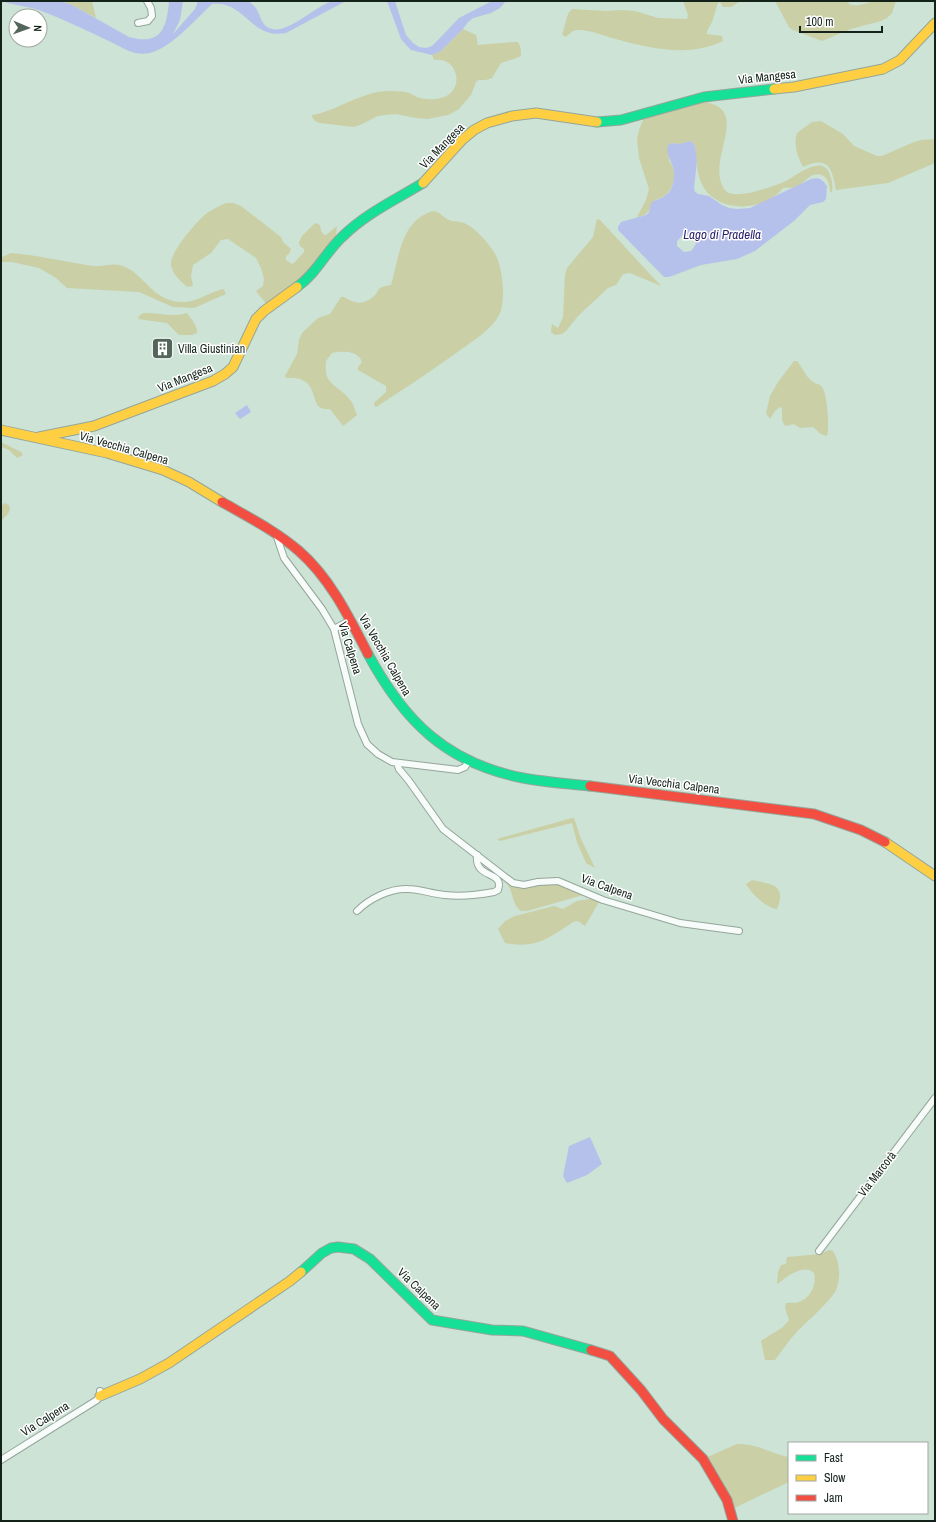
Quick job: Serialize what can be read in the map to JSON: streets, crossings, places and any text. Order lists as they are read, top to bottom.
{
  "streets": {
    "street": [
      "Via Mangesa",
      "Via Vecchia Calpena",
      "Via Calpena",
      "Via Marcorà"
    ]
  },
  "crossings": [
    ["Via Mangesa", "Via Vecchia Calpena"],
    ["Via Vecchia Calpena", "Via Calpena"]
  ],
  "water": ["Lago di Pradella"],
  "places": {
    "building": ["Villa Giustinian"]
  },
  "legend": ["Fast", "Slow", "Jam"],
  "scale_bar": "100 m",
  "north": "right"
}
